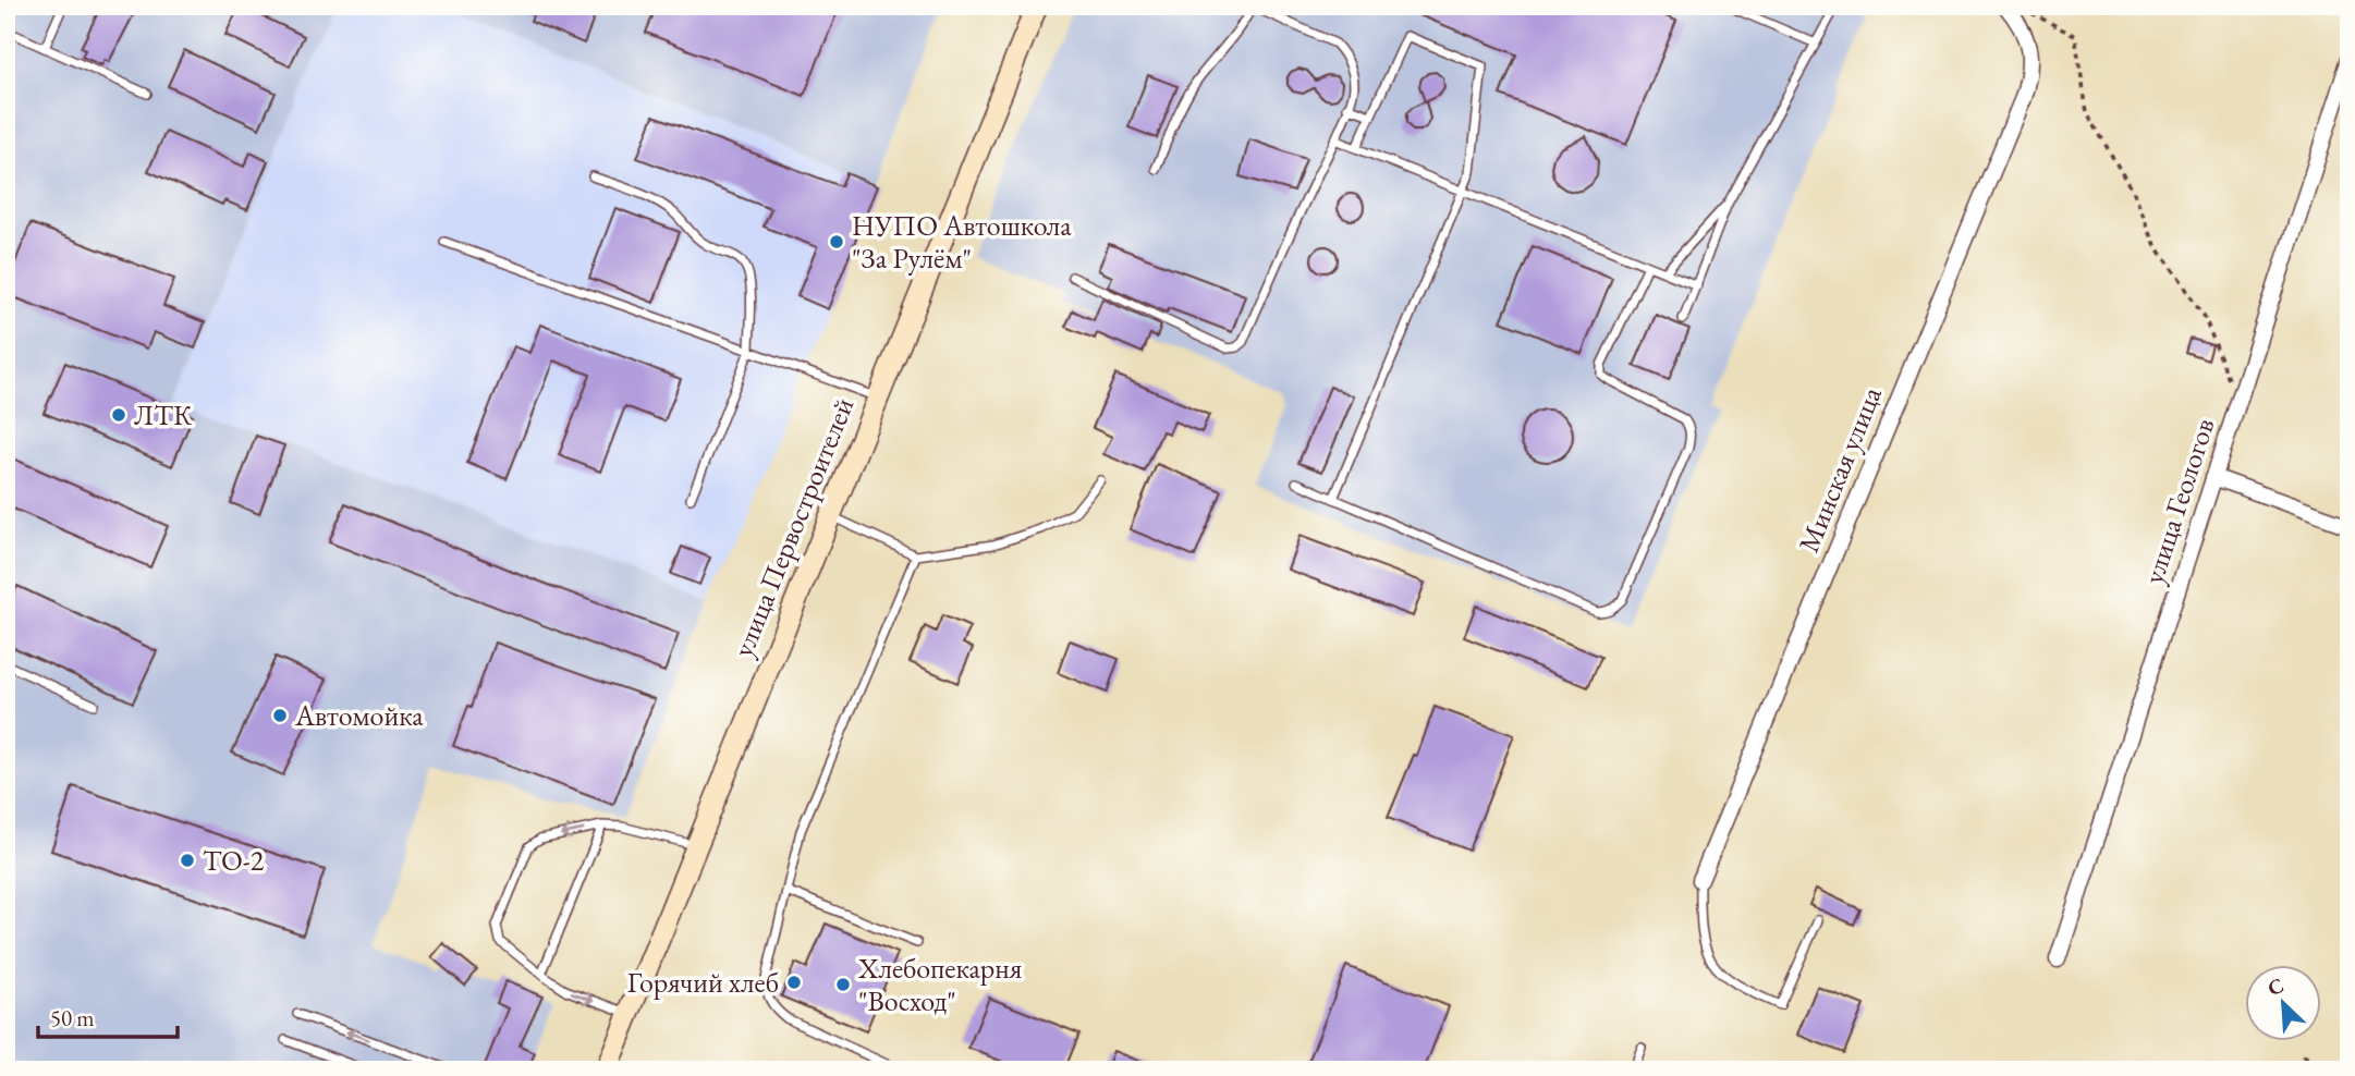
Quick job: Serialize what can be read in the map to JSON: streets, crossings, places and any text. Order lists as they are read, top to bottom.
{
  "streets": {
    "street": ["Минская улица", "улица Геологов", "улица Первостроителей"]
  },
  "places": [
    "НУПО Автошкола \"За Рулём\"",
    "ЛТК",
    "Автомойка",
    "ТО-2",
    "Горячий хлеб",
    "Хлебопекарня \"Восход\""
  ],
  "scale_bar": "50 m",
  "north": "top left"
}
